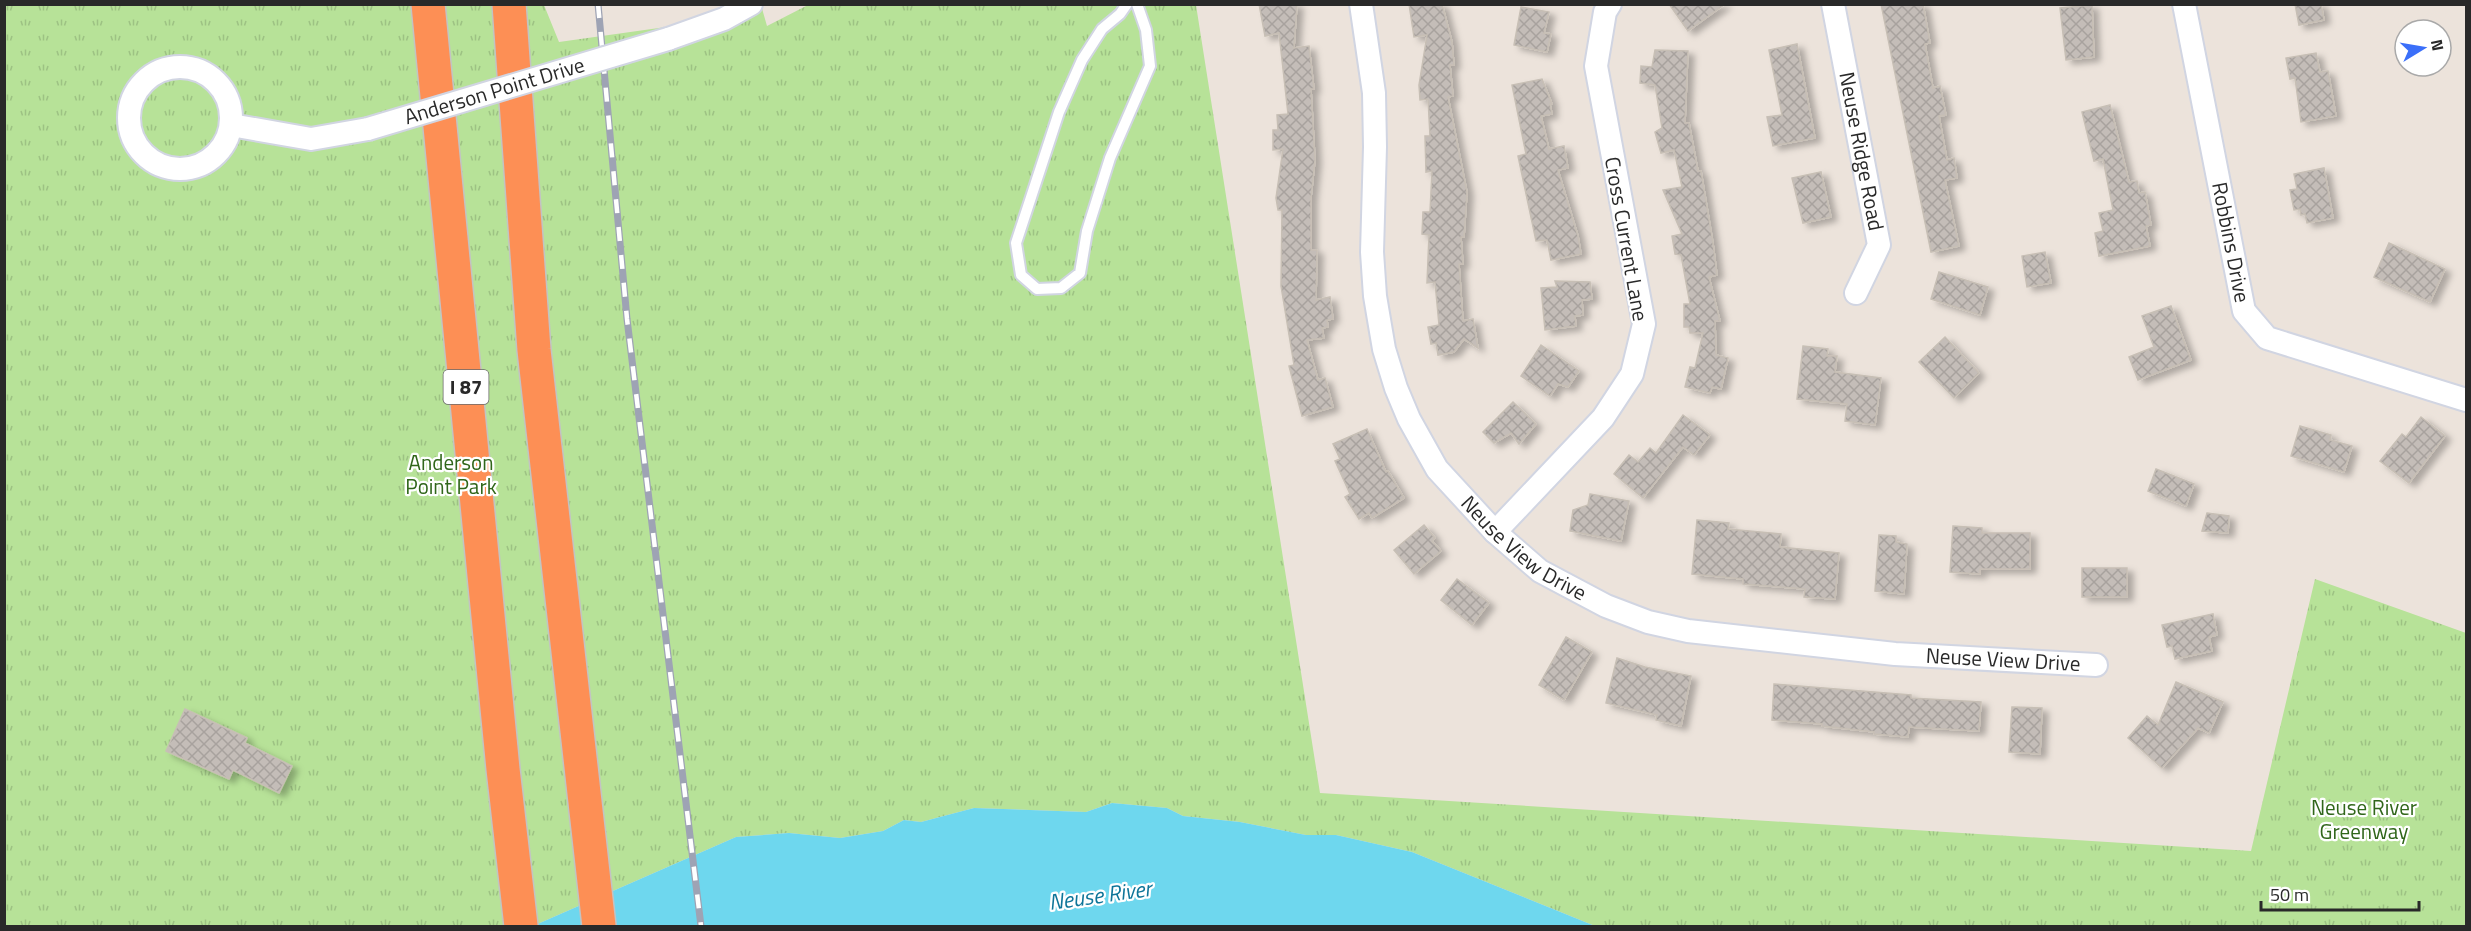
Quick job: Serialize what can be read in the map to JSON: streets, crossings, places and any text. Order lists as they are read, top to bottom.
{
  "streets": {
    "highway": ["I 87"],
    "street": [
      "Anderson Point Drive",
      "Neuse Ridge Road",
      "Cross Current Lane",
      "Robbins Drive",
      "Neuse View Drive"
    ]
  },
  "crossings": [
    ["Cross Current Lane", "Neuse View Drive"]
  ],
  "water": ["Neuse River"],
  "parks": ["Anderson Point Park", "Neuse River Greenway"],
  "scale_bar": "50 m",
  "north": "right"
}
